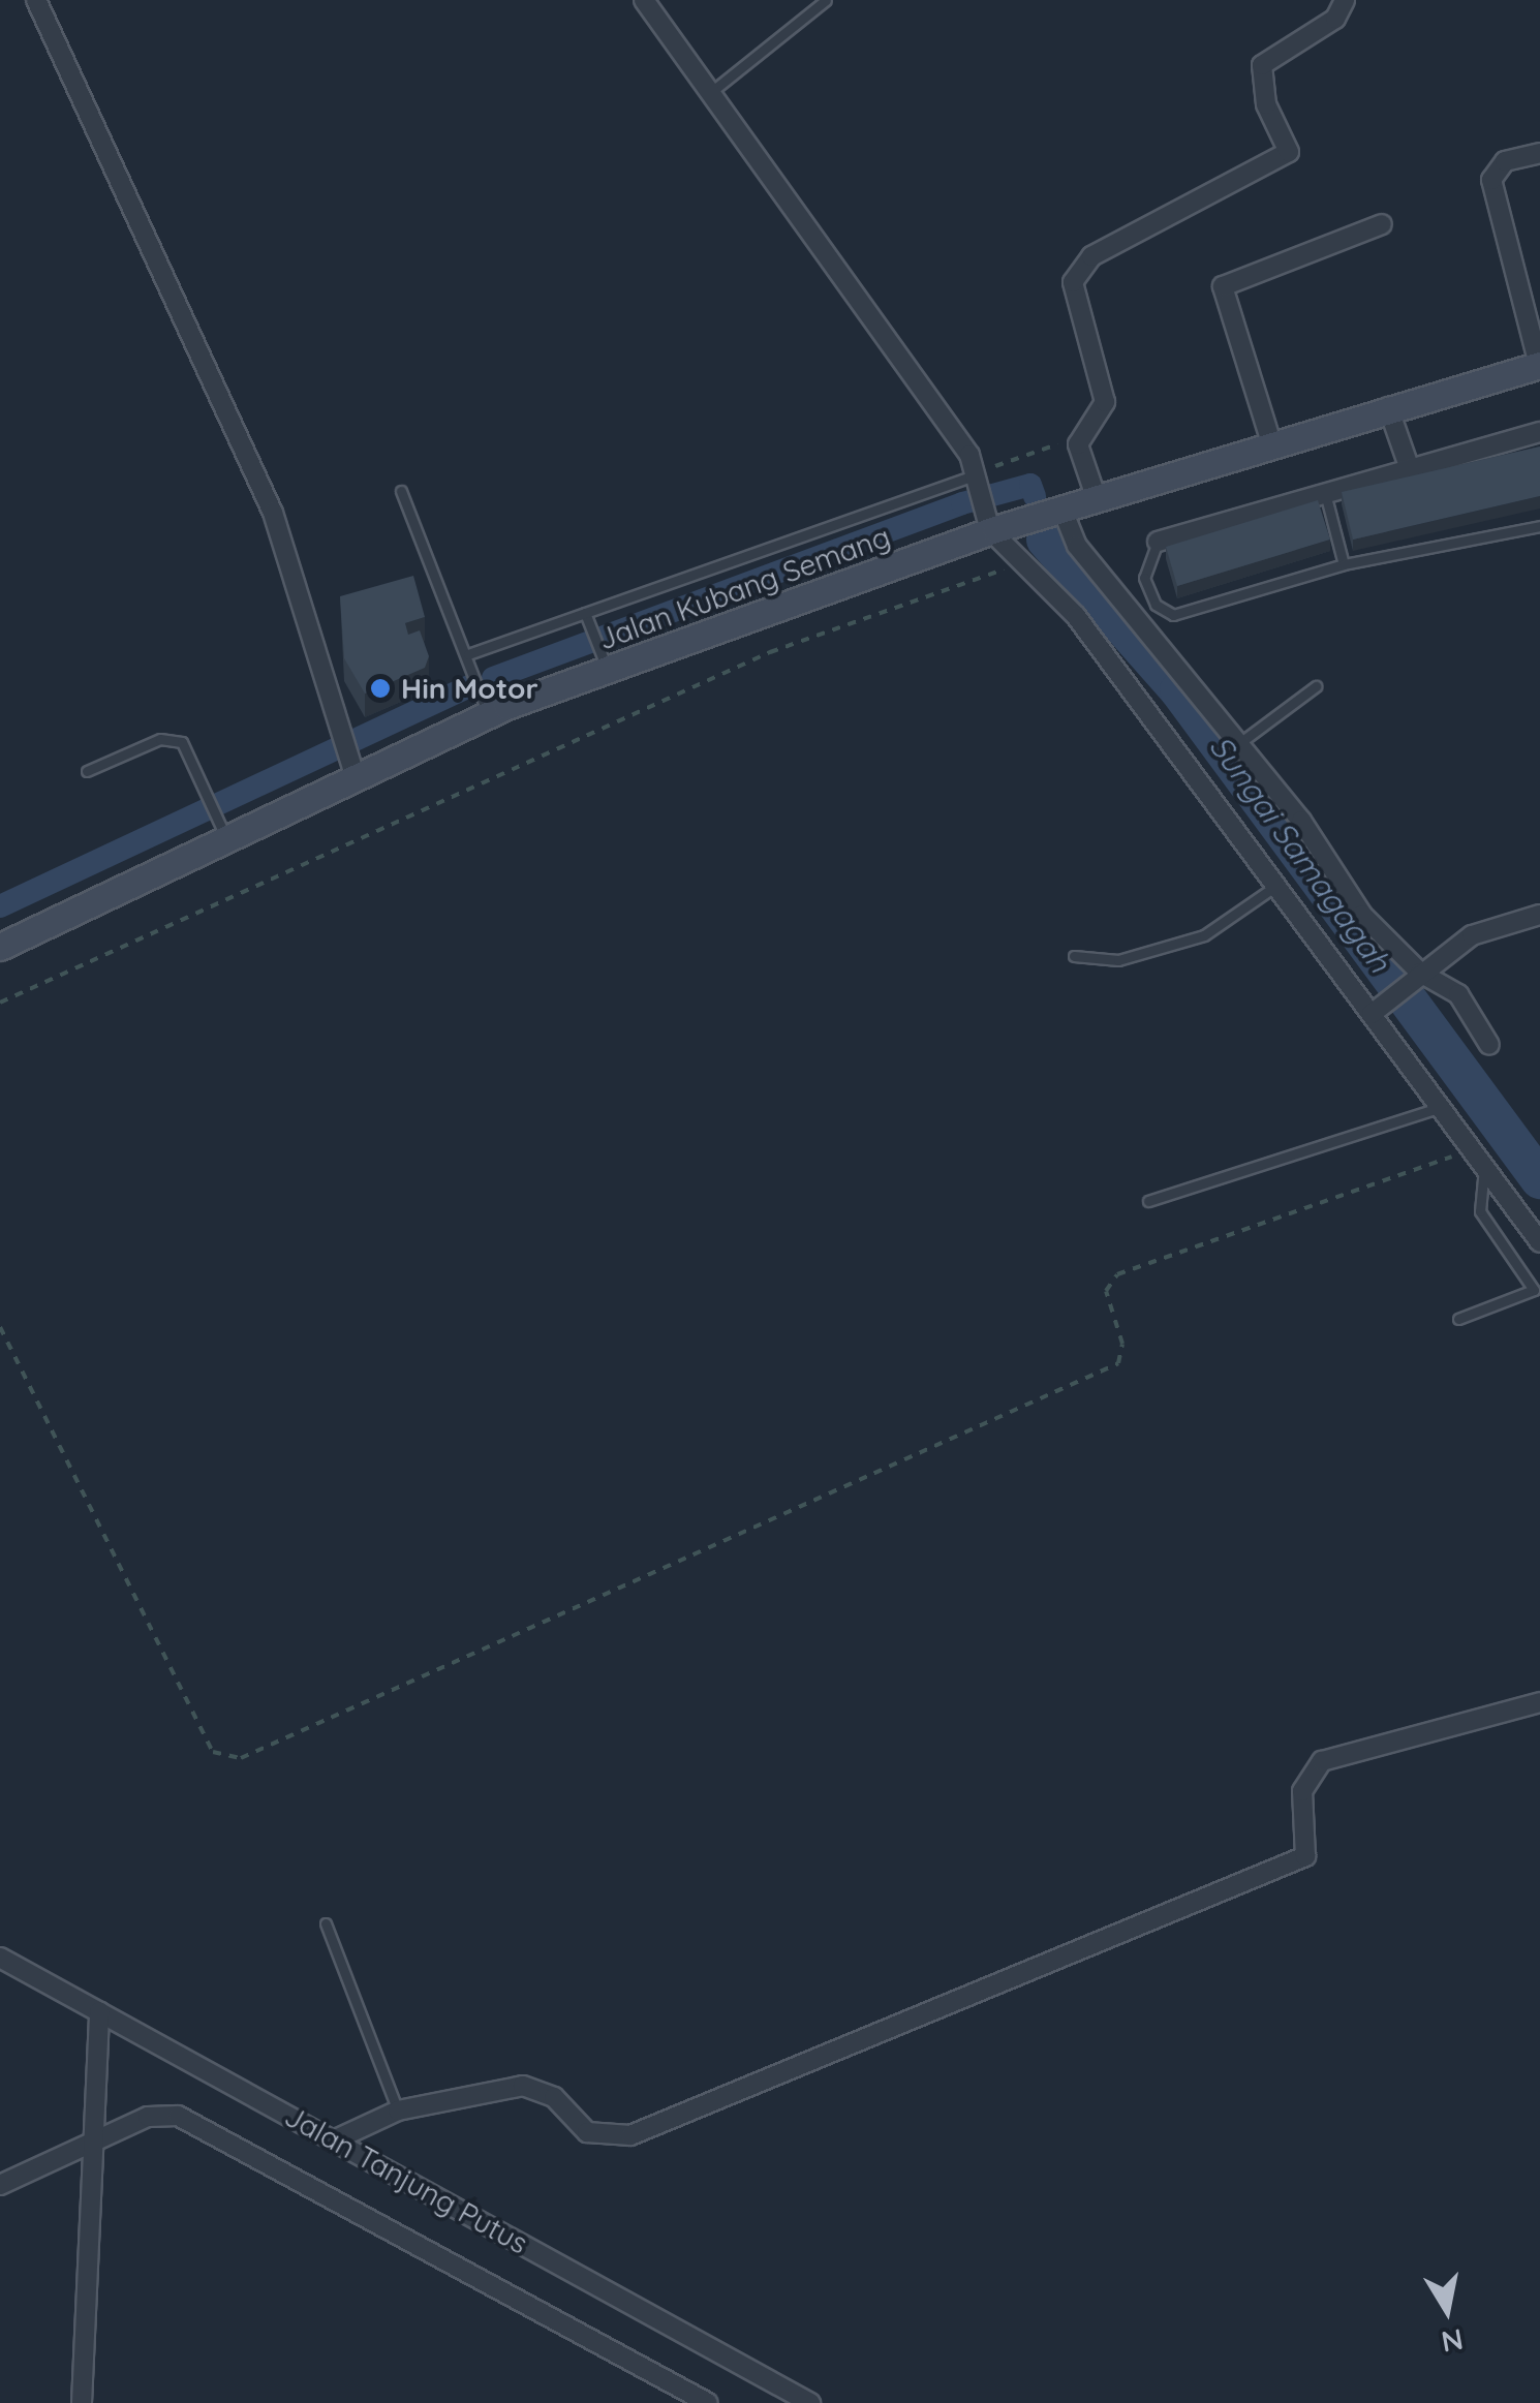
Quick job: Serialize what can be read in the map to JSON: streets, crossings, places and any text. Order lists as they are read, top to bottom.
{
  "streets": {
    "main road": ["Jalan Kubang Semang"],
    "street": ["Jalan Tanjung Putus"]
  },
  "water": ["Sungai Samagagah"],
  "places": ["Hin Motor"],
  "north": "bottom"
}
